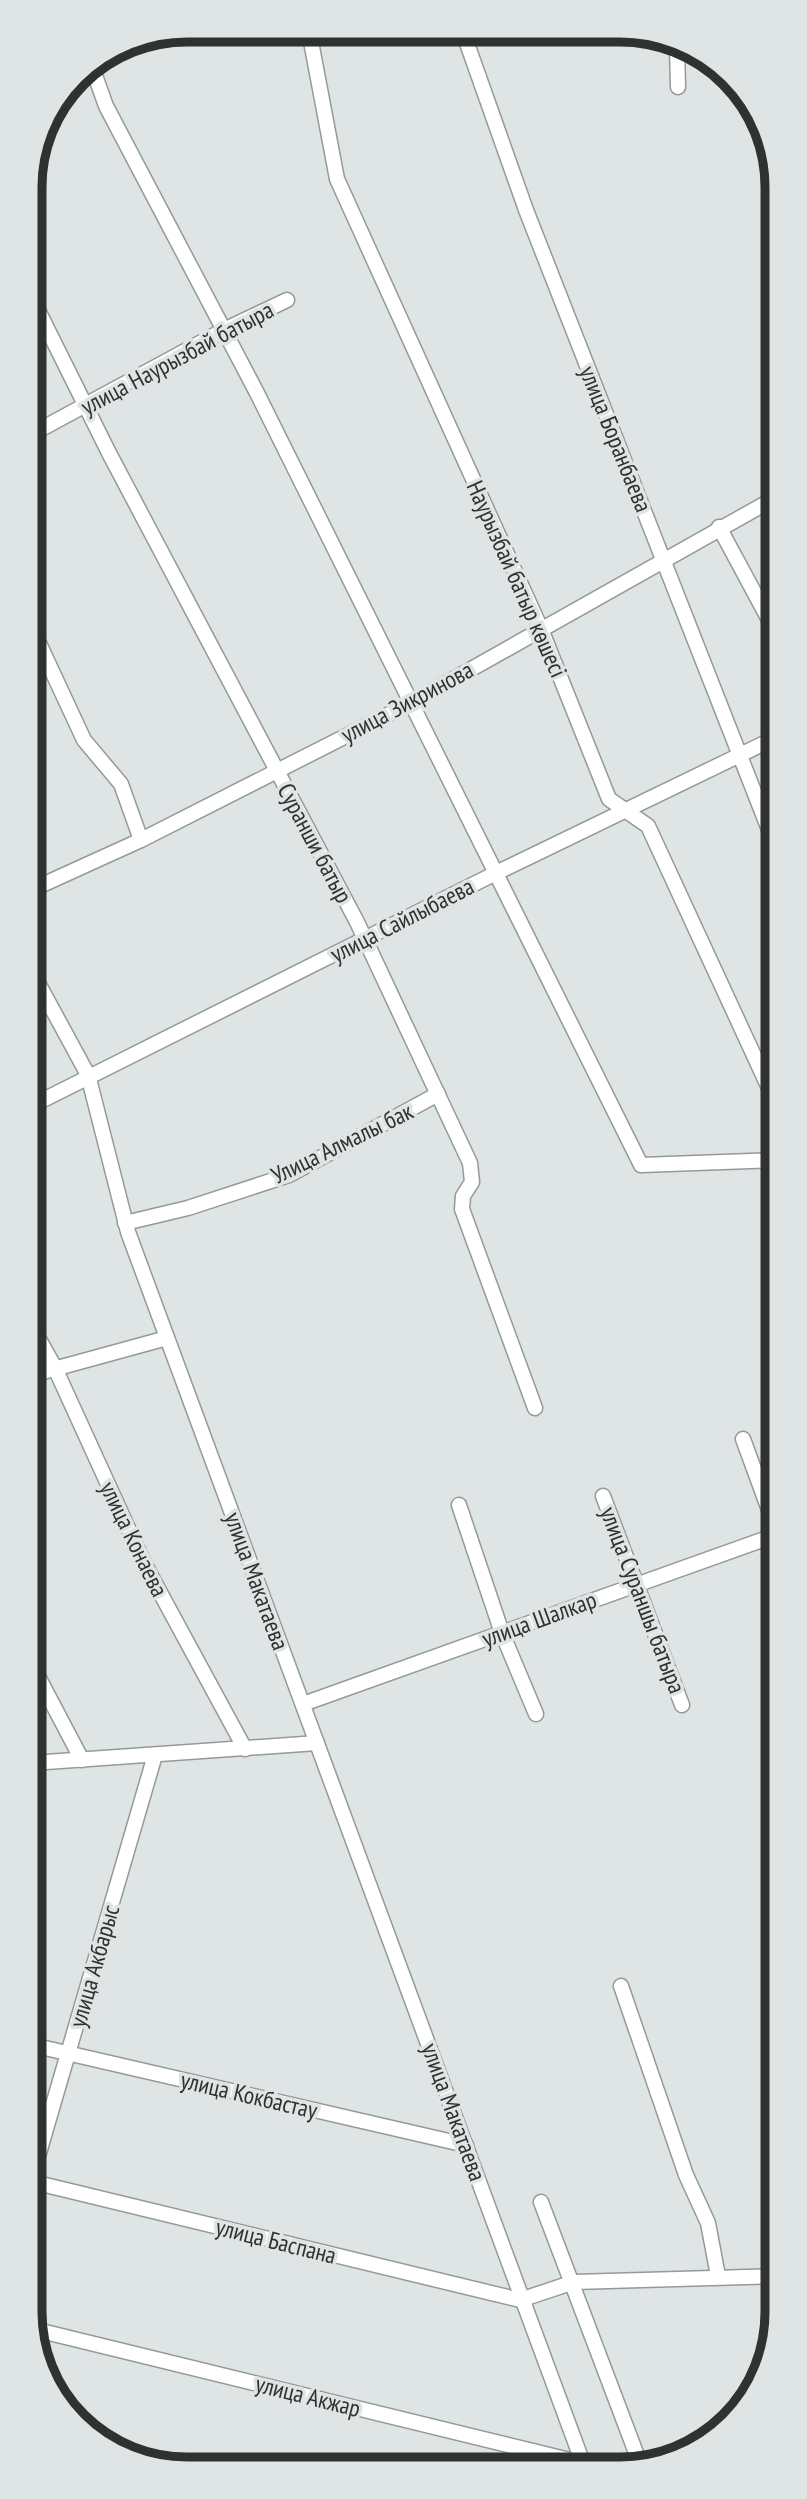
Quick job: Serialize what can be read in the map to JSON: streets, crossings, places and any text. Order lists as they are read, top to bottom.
{
  "streets": {
    "street": [
      "улица Наурызбай батыра",
      "улица Боранбаева",
      "Наурызбай батыр көшесі",
      "улица Зикринова",
      "Суранши батыр",
      "улица Сайлыбаева",
      "Улица Алмалы бак",
      "улица Конаева",
      "улица Макатаева",
      "улица Сураншы батыра",
      "улица Шалкар",
      "улица Акбарыс",
      "улица Кокбастау",
      "улица Баспана",
      "улица Акжар"
    ]
  },
  "crossings": [
    ["улица Наурызбай батыра", "Суранши батыр"],
    ["улица Боранбаева", "улица Зикринова"],
    ["улица Боранбаева", "улица Сайлыбаева"],
    ["Наурызбай батыр көшесі", "улица Зикринова"],
    ["Наурызбай батыр көшесі", "улица Сайлыбаева"],
    ["улица Зикринова", "Суранши батыр"],
    ["Суранши батыр", "улица Сайлыбаева"],
    ["Суранши батыр", "Улица Алмалы бак"],
    ["улица Сайлыбаева", "улица Макатаева"],
    ["Улица Алмалы бак", "улица Макатаева"],
    ["улица Макатаева", "улица Шалкар"],
    ["улица Макатаева", "улица Кокбастау"],
    ["улица Макатаева", "улица Баспана"],
    ["улица Сураншы батыра", "улица Шалкар"],
    ["улица Акбарыс", "улица Кокбастау"]
  ]
}
